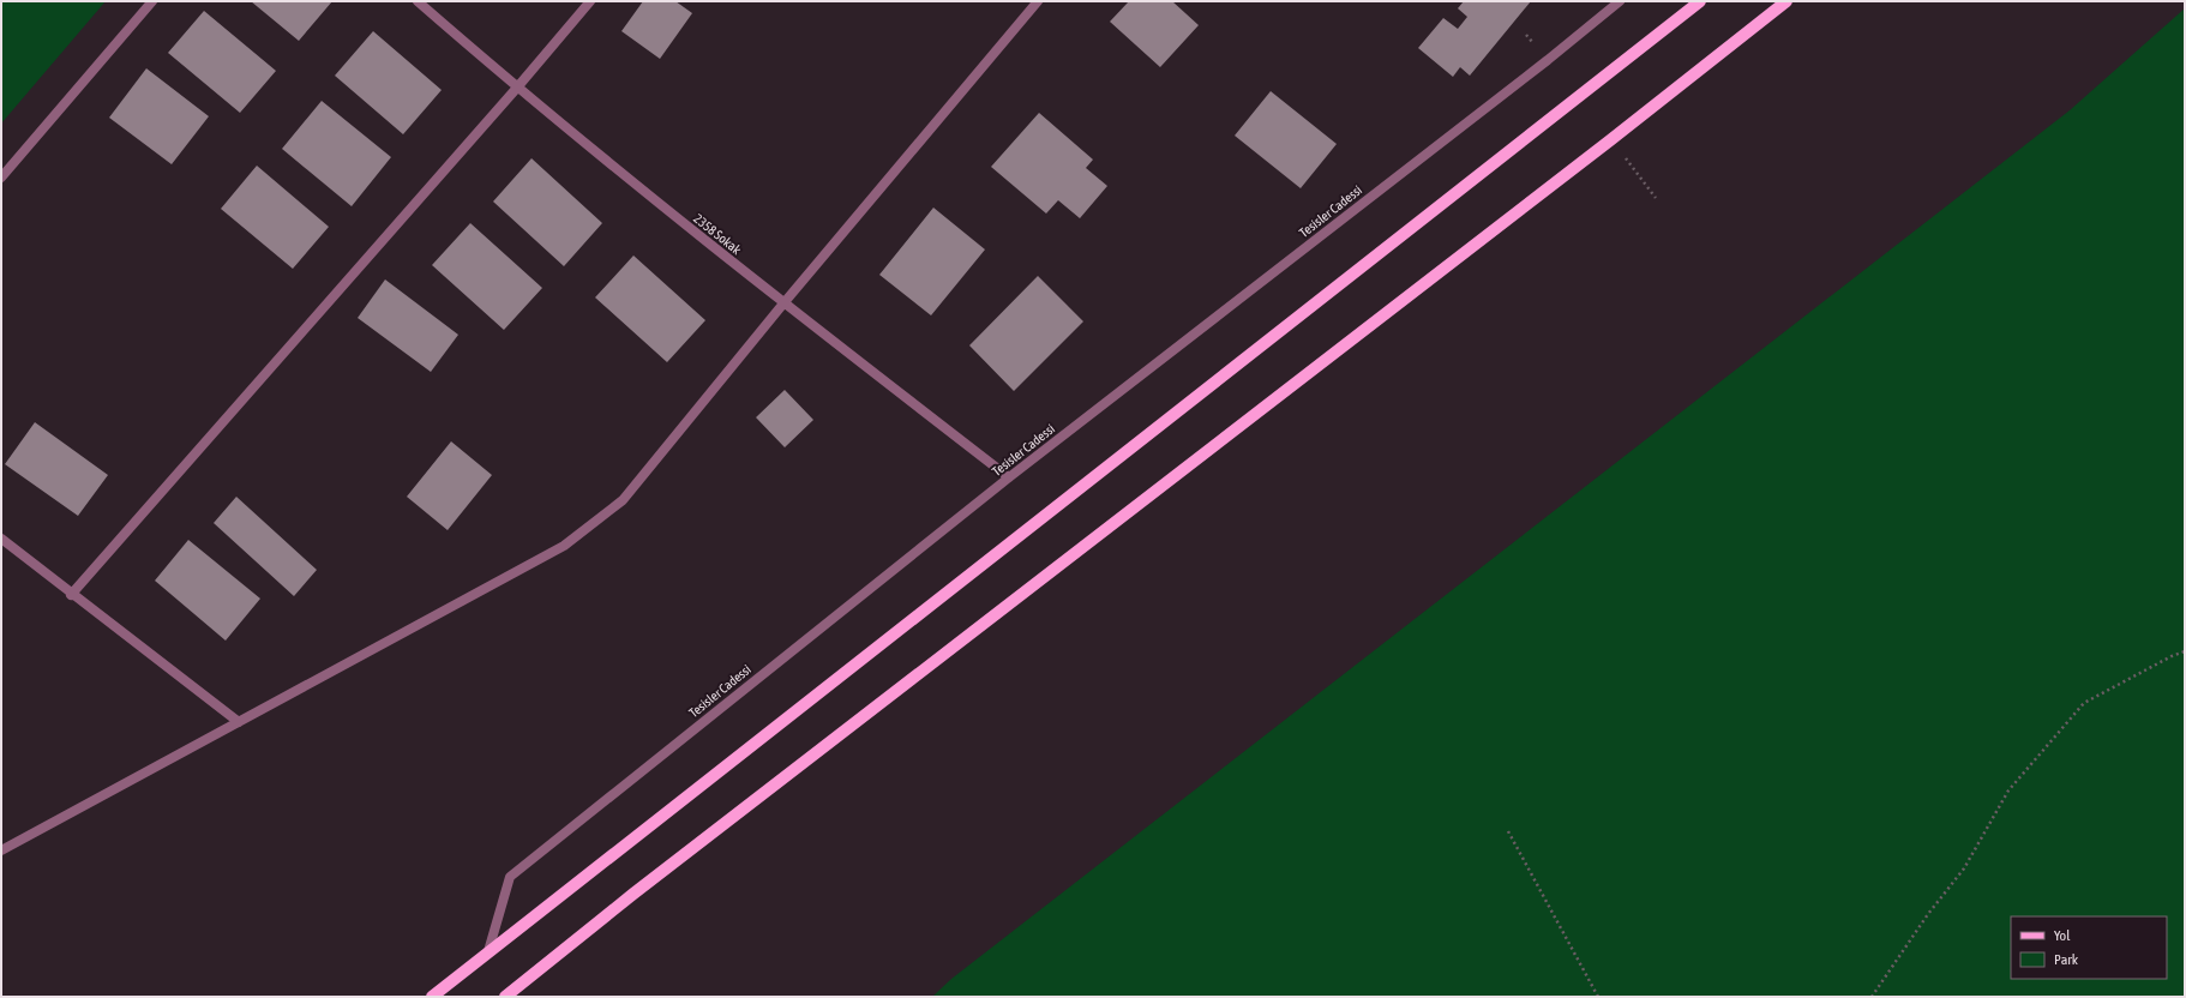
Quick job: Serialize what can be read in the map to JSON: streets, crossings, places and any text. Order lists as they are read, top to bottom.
{
  "streets": {
    "street": ["Tesisler Cadessi", "2358 Sokak"]
  },
  "crossings": [
    ["Tesisler Cadessi", "2358 Sokak"]
  ],
  "legend": ["Yol", "Park"]
}
